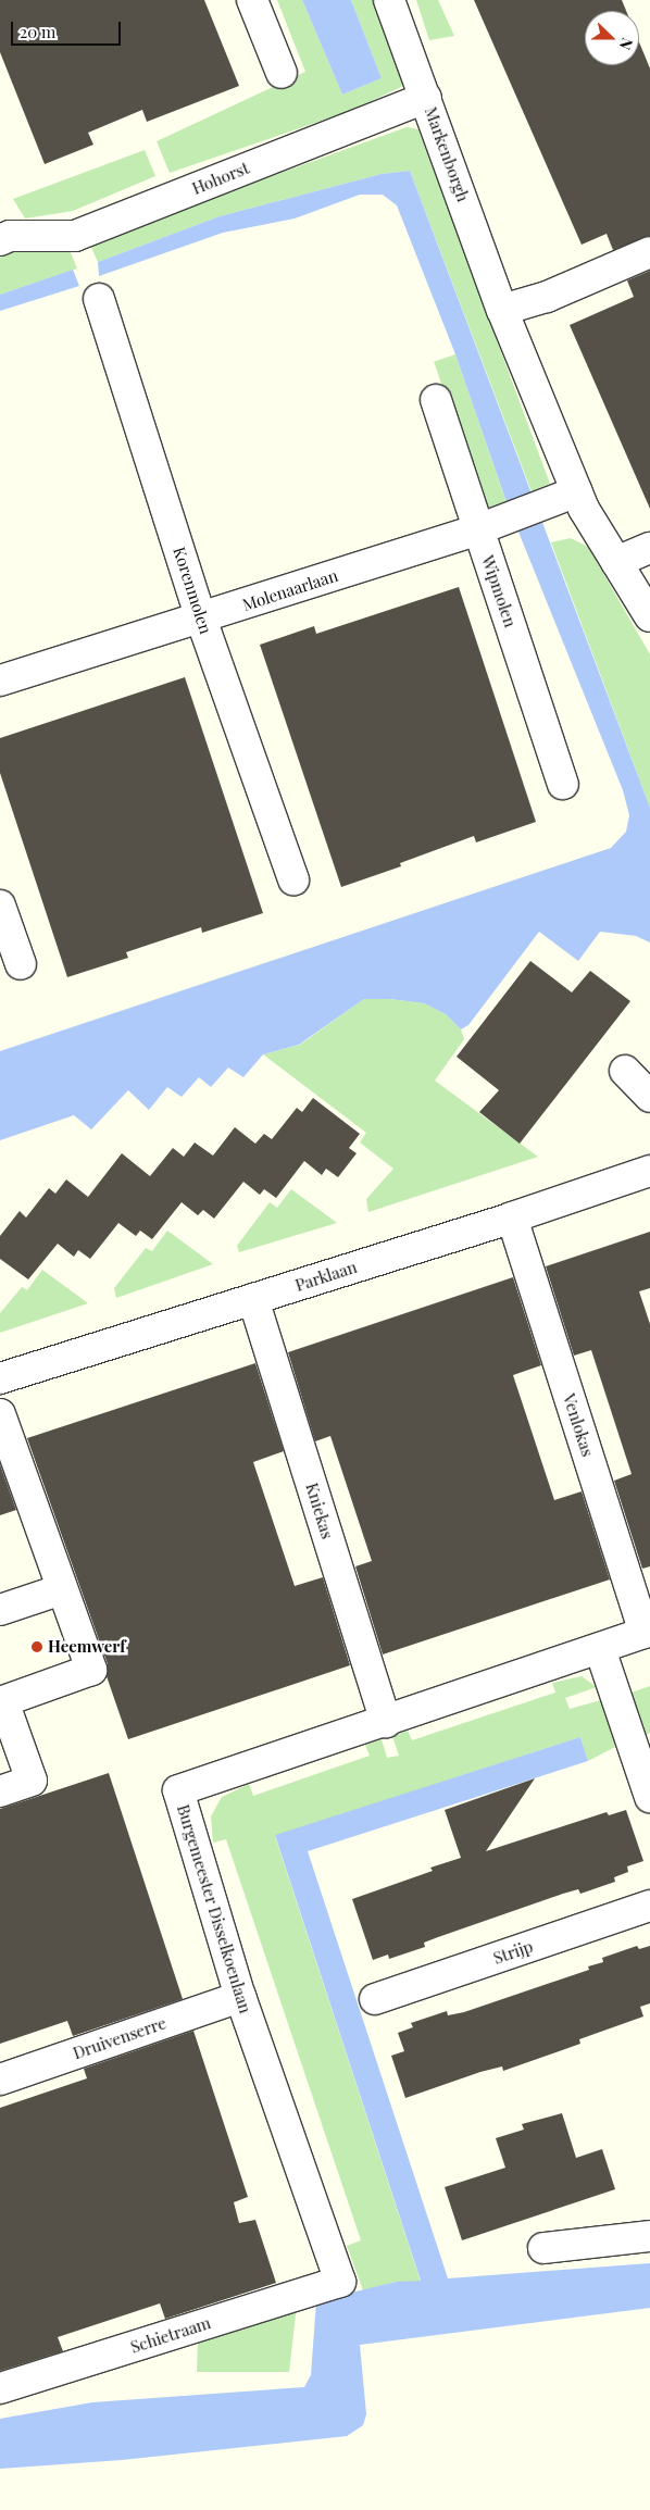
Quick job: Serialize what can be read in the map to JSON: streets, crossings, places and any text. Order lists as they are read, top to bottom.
{
  "streets": {
    "street": [
      "Markenborgh",
      "Hohorst",
      "Korenmolen",
      "Molenaarlaan",
      "Wipmolen",
      "Parklaan",
      "Venlokas",
      "Kniekas",
      "Burgemeester Disselkoenlaan",
      "Strijp",
      "Druivenserre",
      "Schietraam"
    ]
  },
  "crossings": [
    ["Markenborgh", "Hohorst"],
    ["Markenborgh", "Molenaarlaan"],
    ["Korenmolen", "Molenaarlaan"],
    ["Molenaarlaan", "Wipmolen"],
    ["Parklaan", "Venlokas"],
    ["Parklaan", "Kniekas"],
    ["Venlokas", "Burgemeester Disselkoenlaan"],
    ["Kniekas", "Burgemeester Disselkoenlaan"],
    ["Burgemeester Disselkoenlaan", "Druivenserre"],
    ["Burgemeester Disselkoenlaan", "Schietraam"]
  ],
  "places": ["Heemwerf"],
  "scale_bar": "20 m",
  "north": "right"
}
